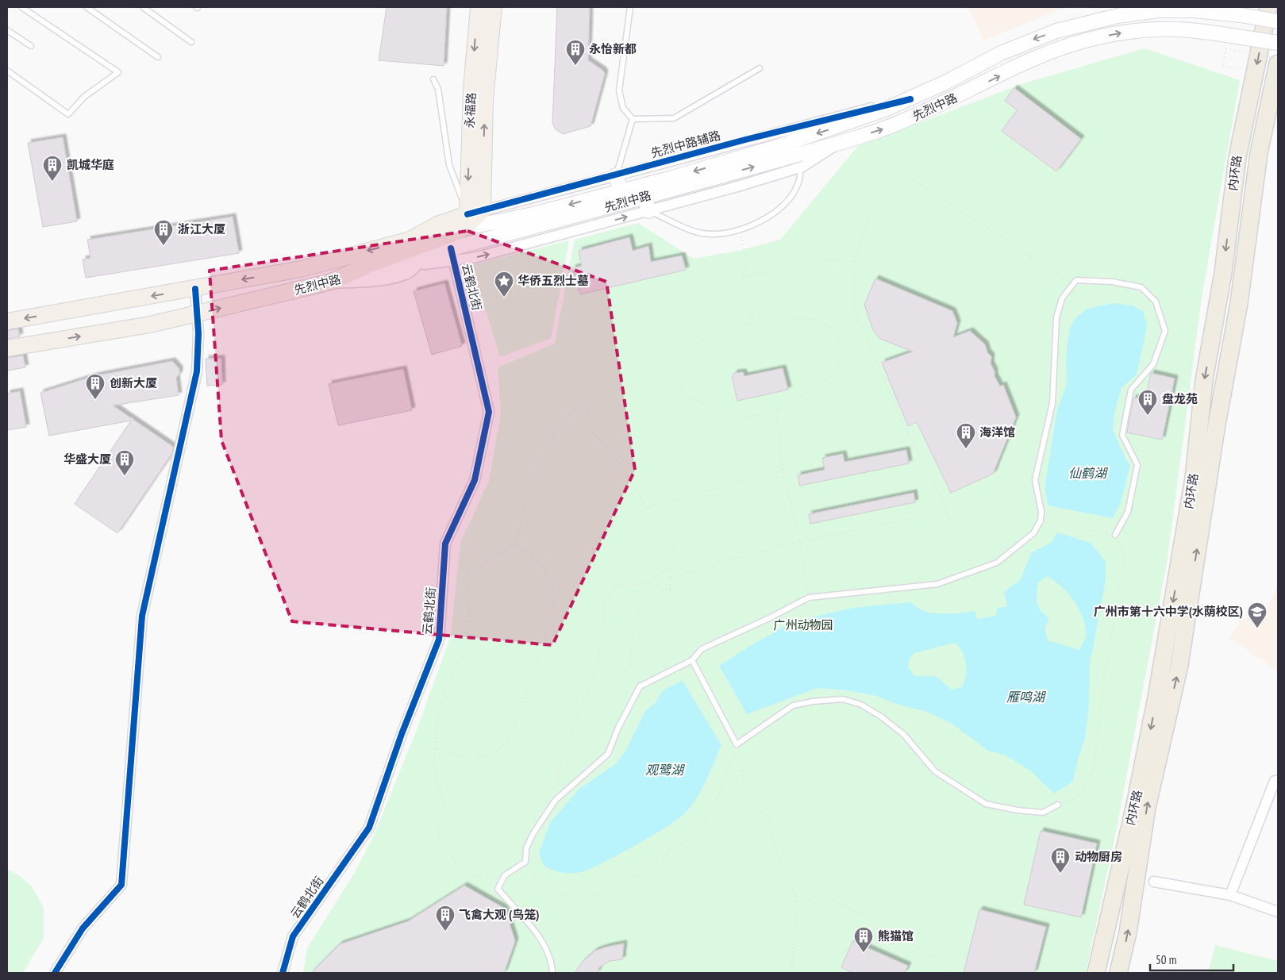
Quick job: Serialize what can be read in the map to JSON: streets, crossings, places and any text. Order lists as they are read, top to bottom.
{
  "streets": {
    "highway": ["内环路"],
    "main road": ["先烈中路", "永福路"],
    "street": ["先烈中路辅路", "云鹤北街"]
  },
  "crossings": [
    ["先烈中路", "永福路"],
    ["先烈中路", "先烈中路辅路"],
    ["先烈中路", "云鹤北街"],
    ["永福路", "先烈中路辅路"]
  ],
  "water": ["仙鹤湖", "雁鸣湖", "观鹭湖"],
  "parks": ["广州动物园"],
  "places": {
    "building": [
      "永怡新都",
      "凯城华庭",
      "浙江大厦",
      "创新大厦",
      "盘龙苑",
      "海洋馆",
      "华盛大厦",
      "动物厨房",
      "飞禽大观 (鸟笼)",
      "熊猫馆"
    ],
    "place": ["华侨五烈士墓"],
    "school or university": ["广州市第十六中学(水荫校区)"]
  },
  "scale_bar": "50 m"
}
